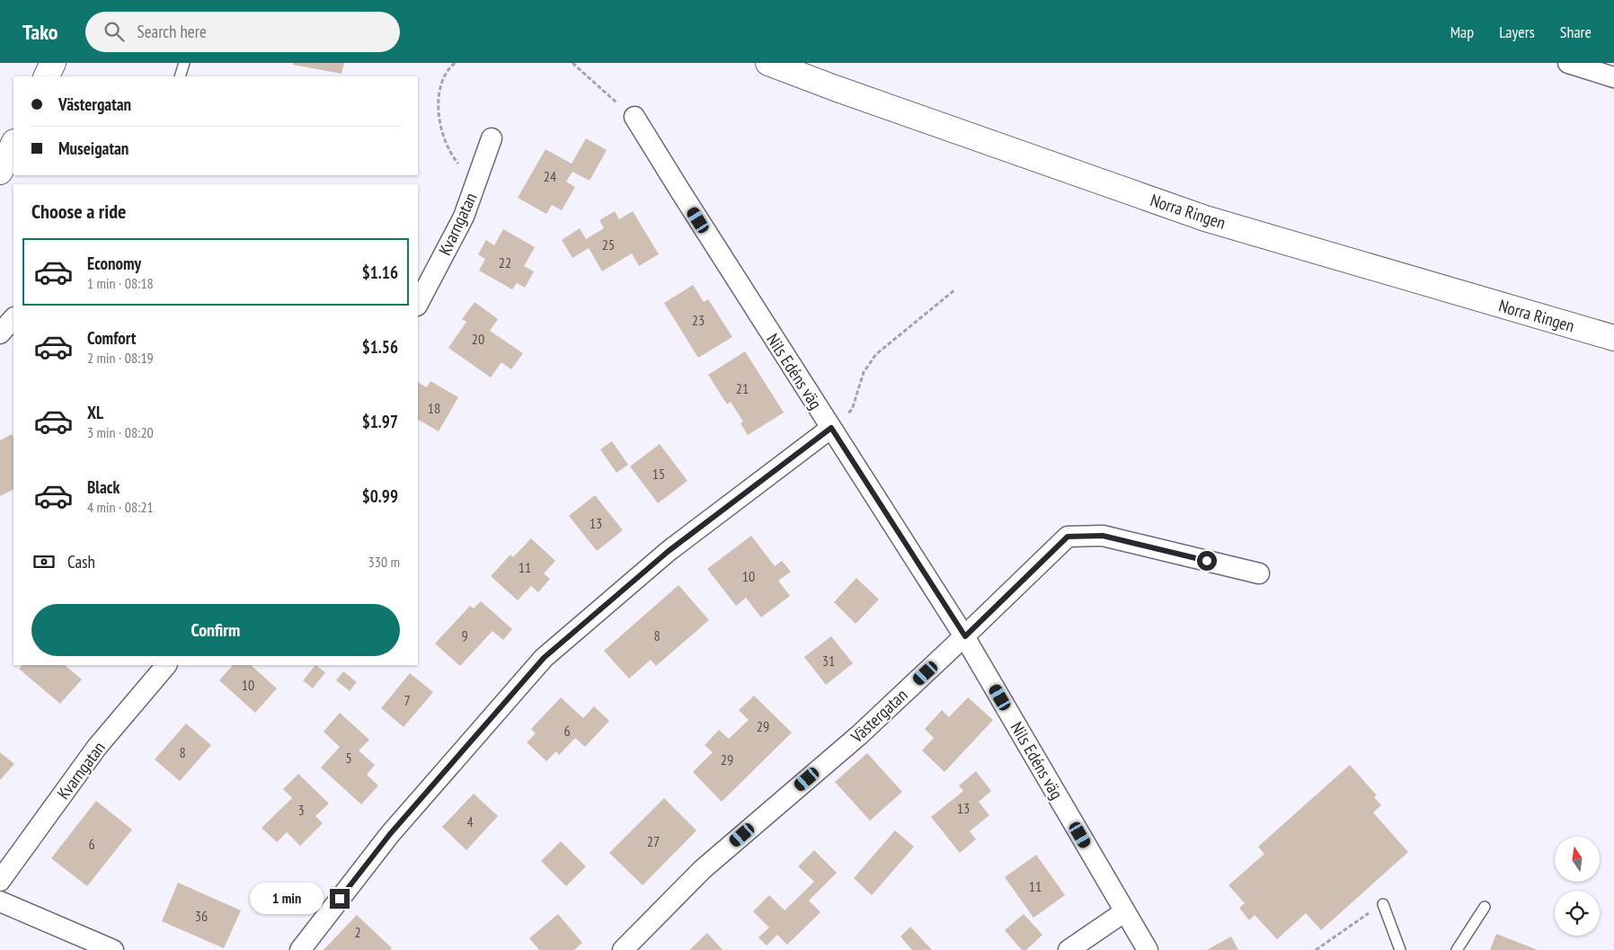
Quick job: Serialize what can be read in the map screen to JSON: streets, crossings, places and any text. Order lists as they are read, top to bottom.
{
  "streets": {
    "street": [
      "Norra Ringen",
      "Kvarngatan",
      "Nils Edéns väg",
      "Västergatan"
    ]
  },
  "crossings": [
    ["Nils Edéns väg", "Västergatan"]
  ],
  "house_numbers": [
    "24",
    "25",
    "22",
    "23",
    "20",
    "21",
    "18",
    "15",
    "13",
    "11",
    "10",
    "9",
    "8",
    "31",
    "10",
    "7",
    "29",
    "6",
    "8",
    "5",
    "29",
    "13",
    "3",
    "4",
    "27",
    "6",
    "11",
    "36",
    "2"
  ],
  "north": "top",
  "page": {
    "header": "Tako",
    "search": "Search here",
    "nav": ["Map", "Layers", "Share"],
    "banner": ["Västergatan", "Museigatan"],
    "heading": "Choose a ride",
    "list": [
      {
        "name": "Economy",
        "note": "1 min · 08:18",
        "value": "$1.16"
      },
      {
        "name": "Comfort",
        "note": "2 min · 08:19",
        "value": "$1.56"
      },
      {
        "name": "XL",
        "note": "3 min · 08:20",
        "value": "$1.97"
      },
      {
        "name": "Black",
        "note": "4 min · 08:21",
        "value": "$0.99"
      }
    ],
    "pay": ["Cash", "330 m"],
    "buttons": "Confirm",
    "bubble": "1 min"
  }
}
